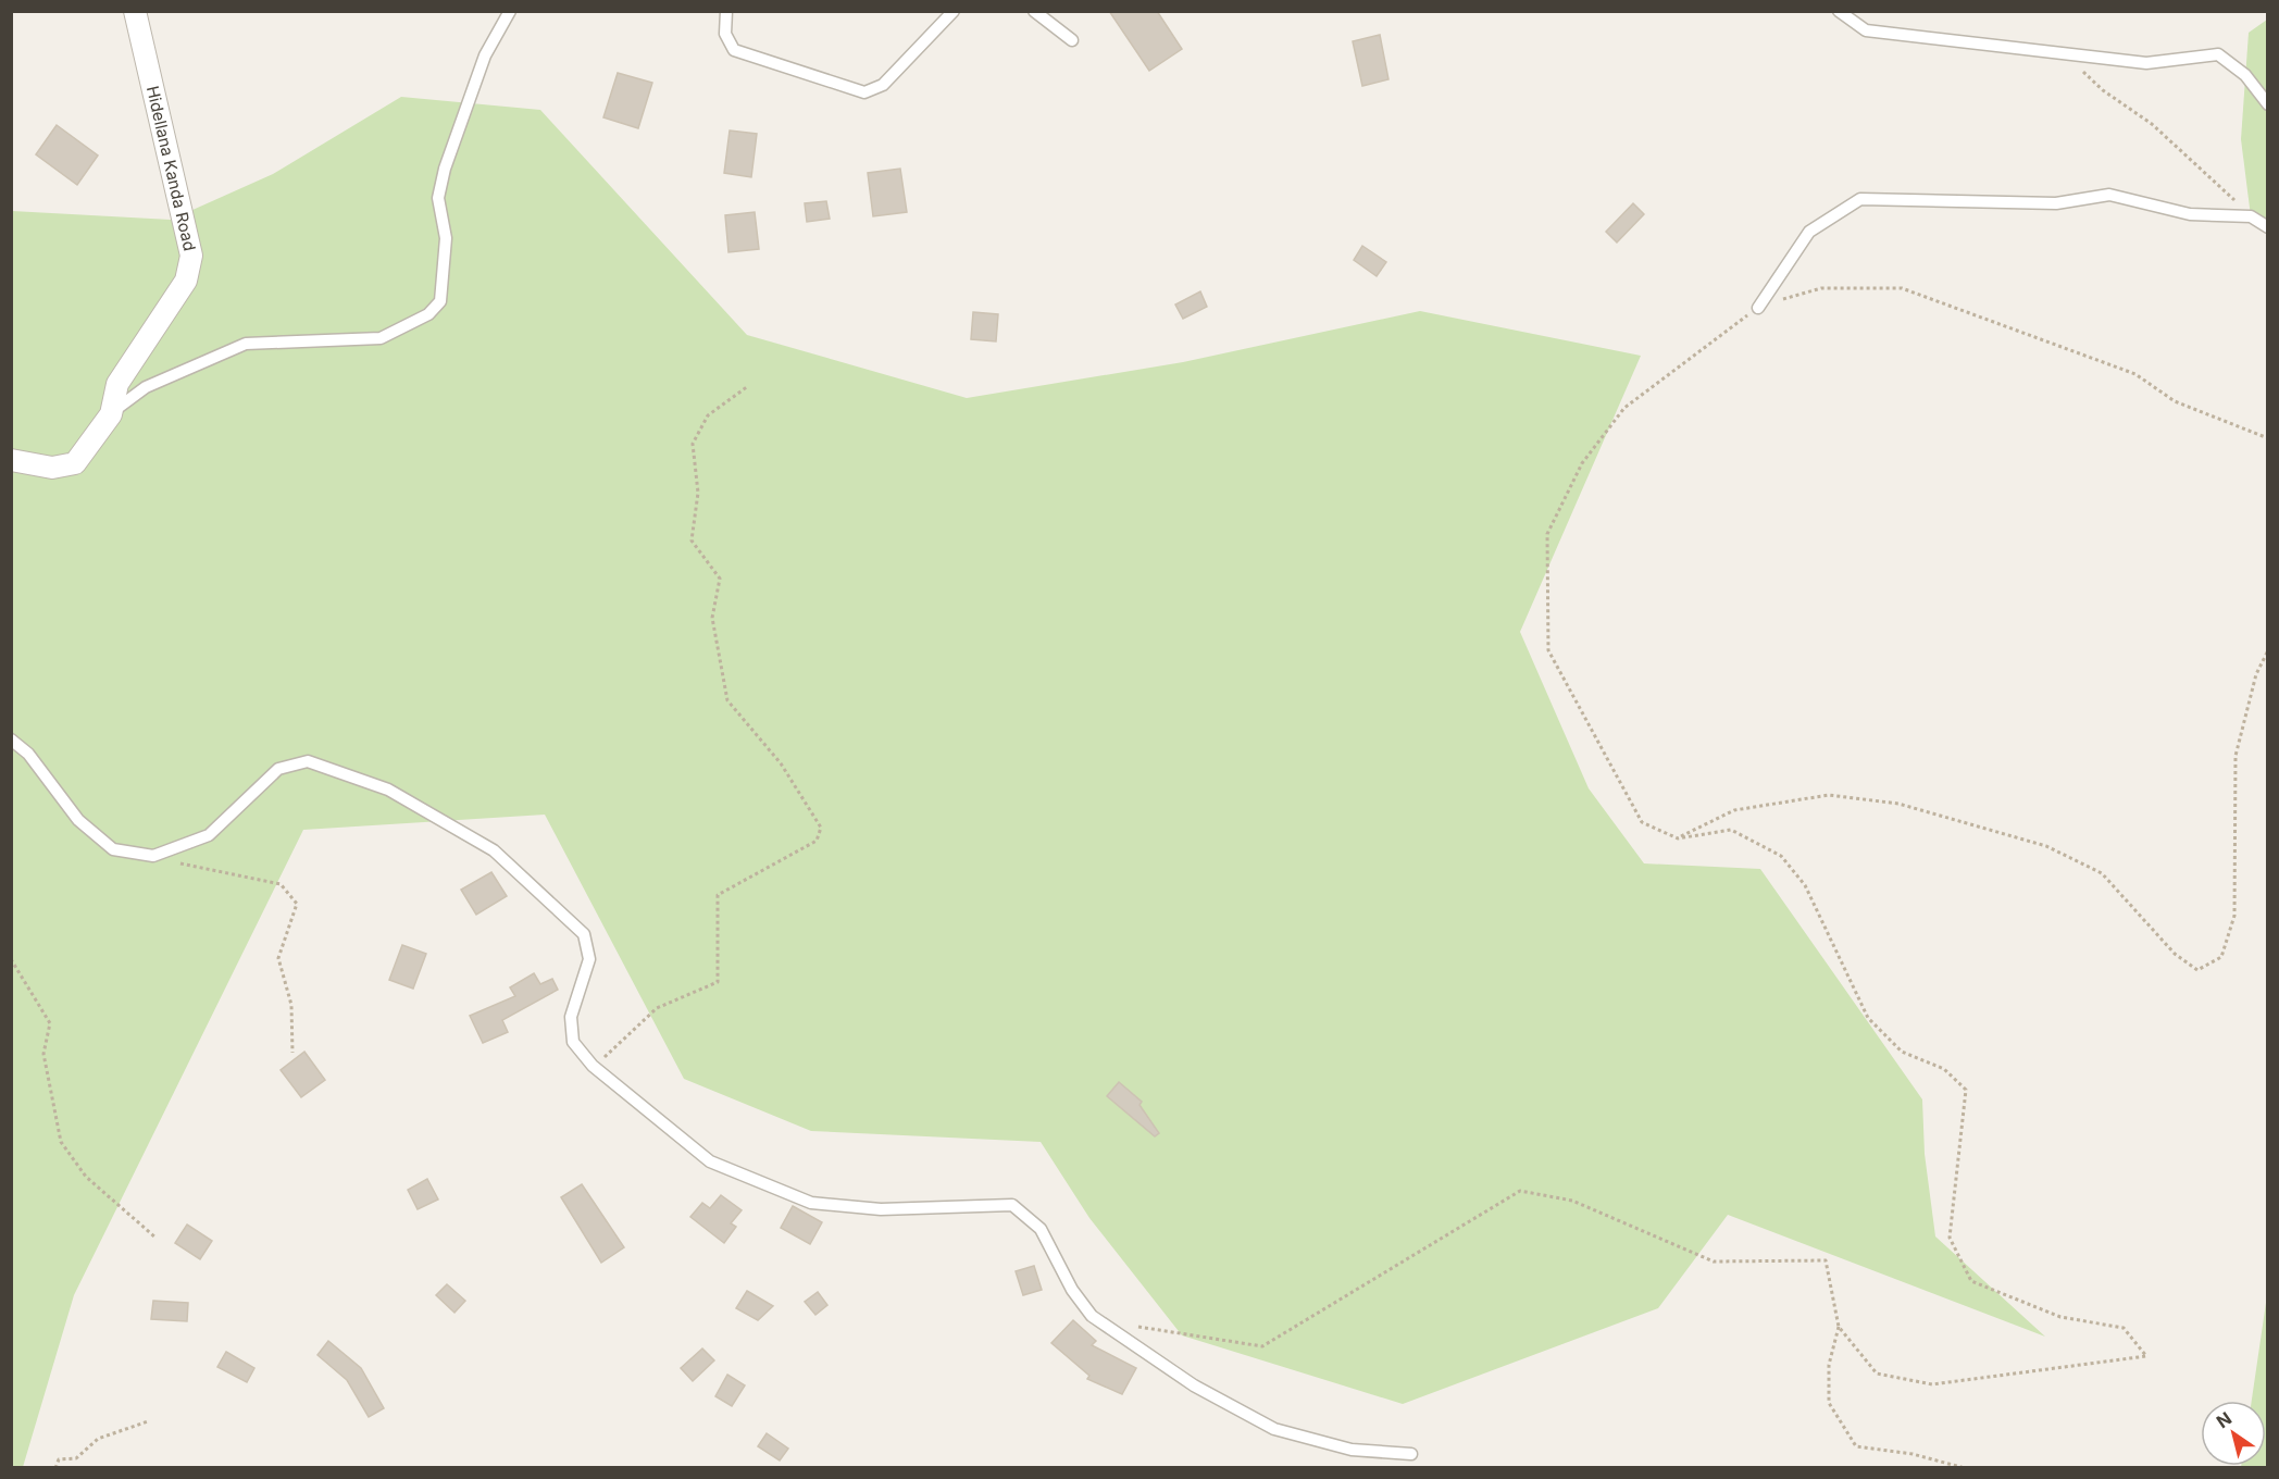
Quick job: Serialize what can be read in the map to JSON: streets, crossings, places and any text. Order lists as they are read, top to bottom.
{
  "streets": {
    "street": ["Hidellana Kanda Road"]
  },
  "north": "top left"
}
